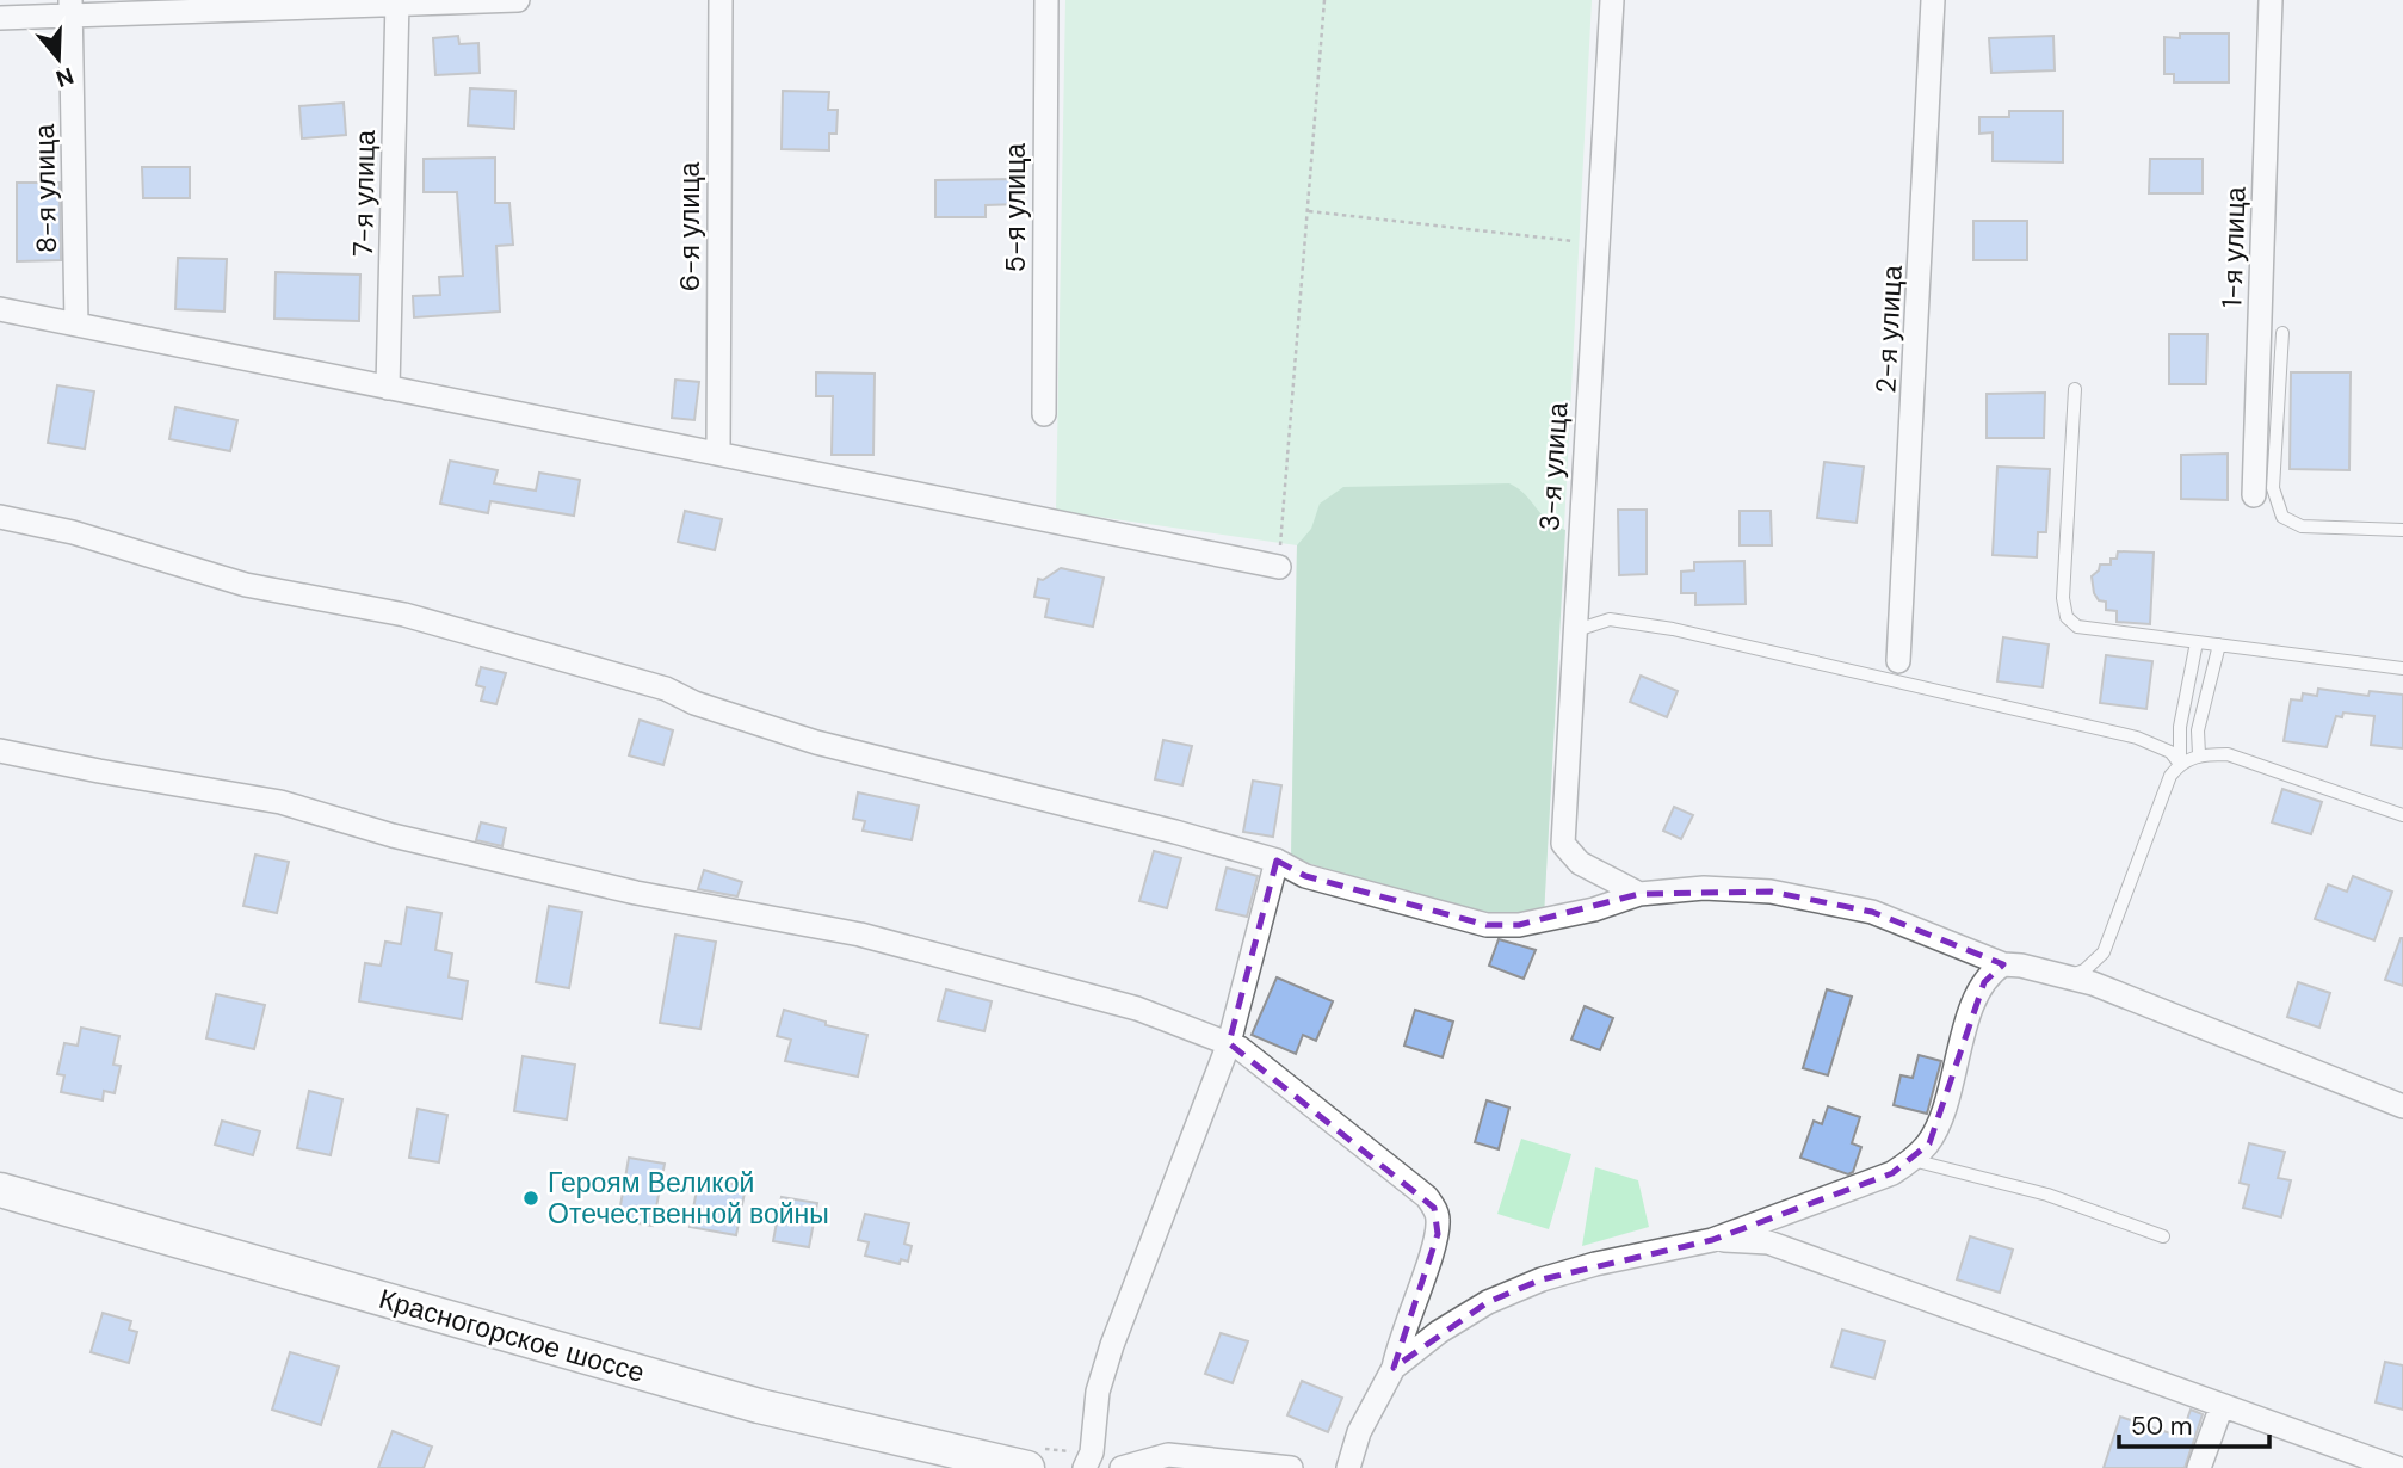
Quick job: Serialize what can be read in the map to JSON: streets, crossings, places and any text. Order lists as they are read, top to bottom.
{
  "streets": {
    "street": [
      "8-я улица",
      "7-я улица",
      "5-я улица",
      "6-я улица",
      "1-я улица",
      "2-я улица",
      "3-я улица",
      "Красногорское шоссе"
    ]
  },
  "places": ["Героям Великой Отечественной войны"],
  "scale_bar": "50 m",
  "north": "bottom"
}
